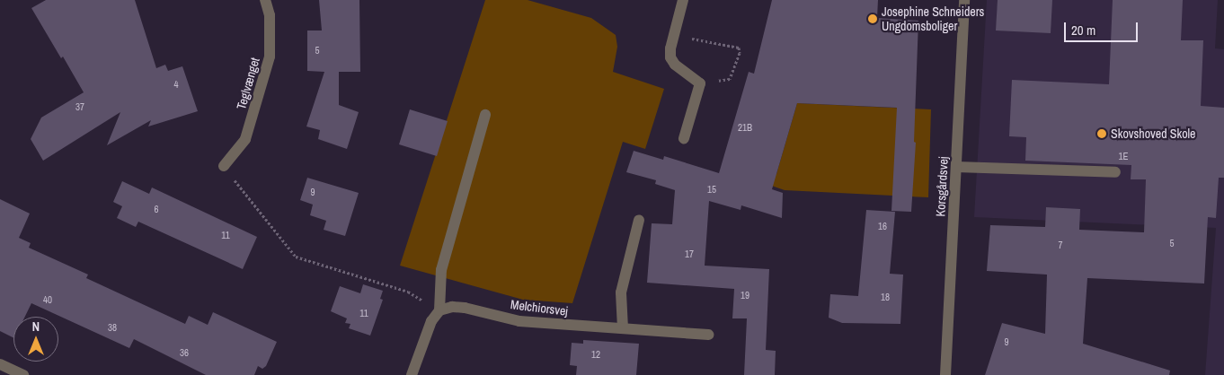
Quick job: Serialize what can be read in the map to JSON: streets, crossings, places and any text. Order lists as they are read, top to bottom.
{
  "streets": {
    "street": ["Teglvænget", "Korsgårdsvej", "Melchiorsvej"]
  },
  "places": ["Josephine Schneiders Ungdomsboliger", "Skovshoved Skole"],
  "house_numbers": [
    "5",
    "4",
    "37",
    "21B",
    "1E",
    "15",
    "9",
    "6",
    "16",
    "11",
    "5",
    "7",
    "17",
    "19",
    "18",
    "40",
    "11",
    "38",
    "9",
    "36",
    "12"
  ],
  "scale_bar": "20 m",
  "north": "top"
}
